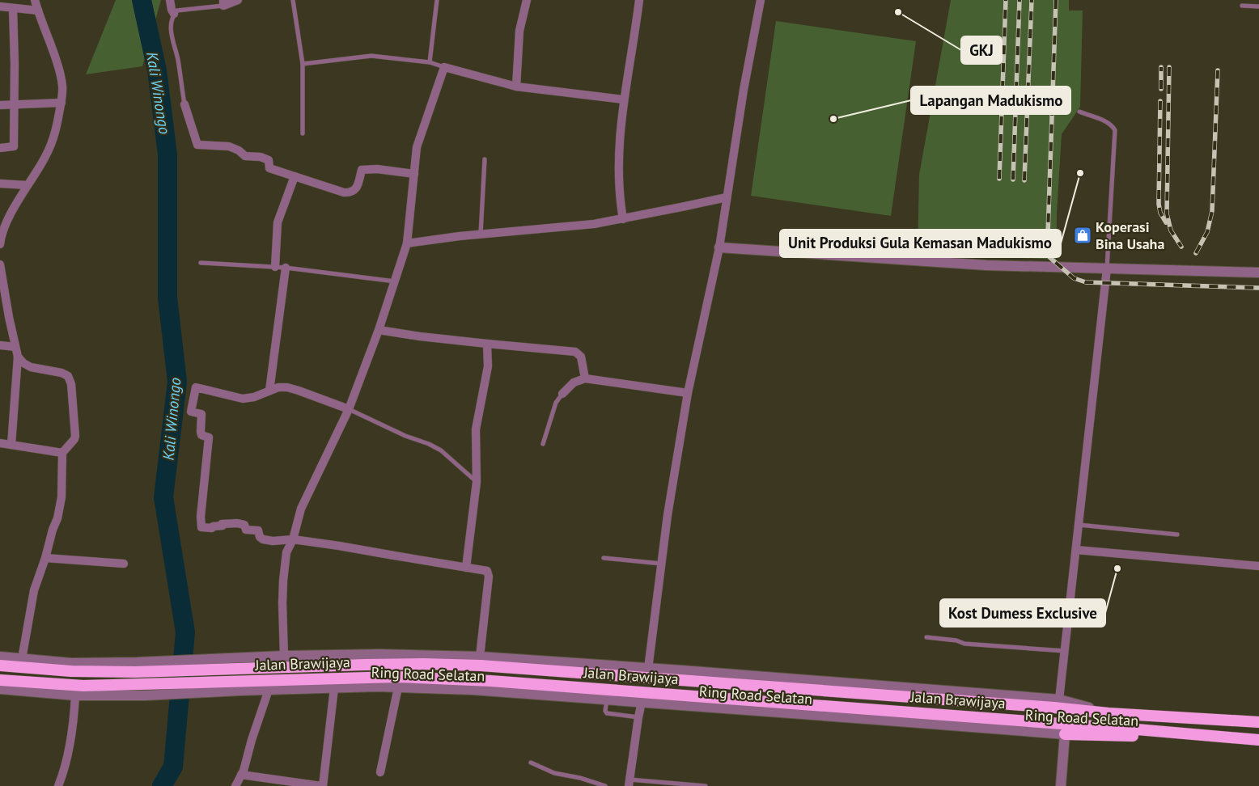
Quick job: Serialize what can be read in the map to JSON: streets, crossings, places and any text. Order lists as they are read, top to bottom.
{
  "streets": {
    "highway": ["Jalan Brawijaya", "Ring Road Selatan"]
  },
  "crossings": [
    ["Jalan Brawijaya", "Ring Road Selatan"]
  ],
  "water": ["Kali Winongo"],
  "places": {
    "other": [
      "GKJ",
      "Lapangan Madukismo",
      "Unit Produksi Gula Kemasan Madukismo",
      "Kost Dumess Exclusive"
    ],
    "shop": ["Koperasi Bina Usaha"]
  }
}
